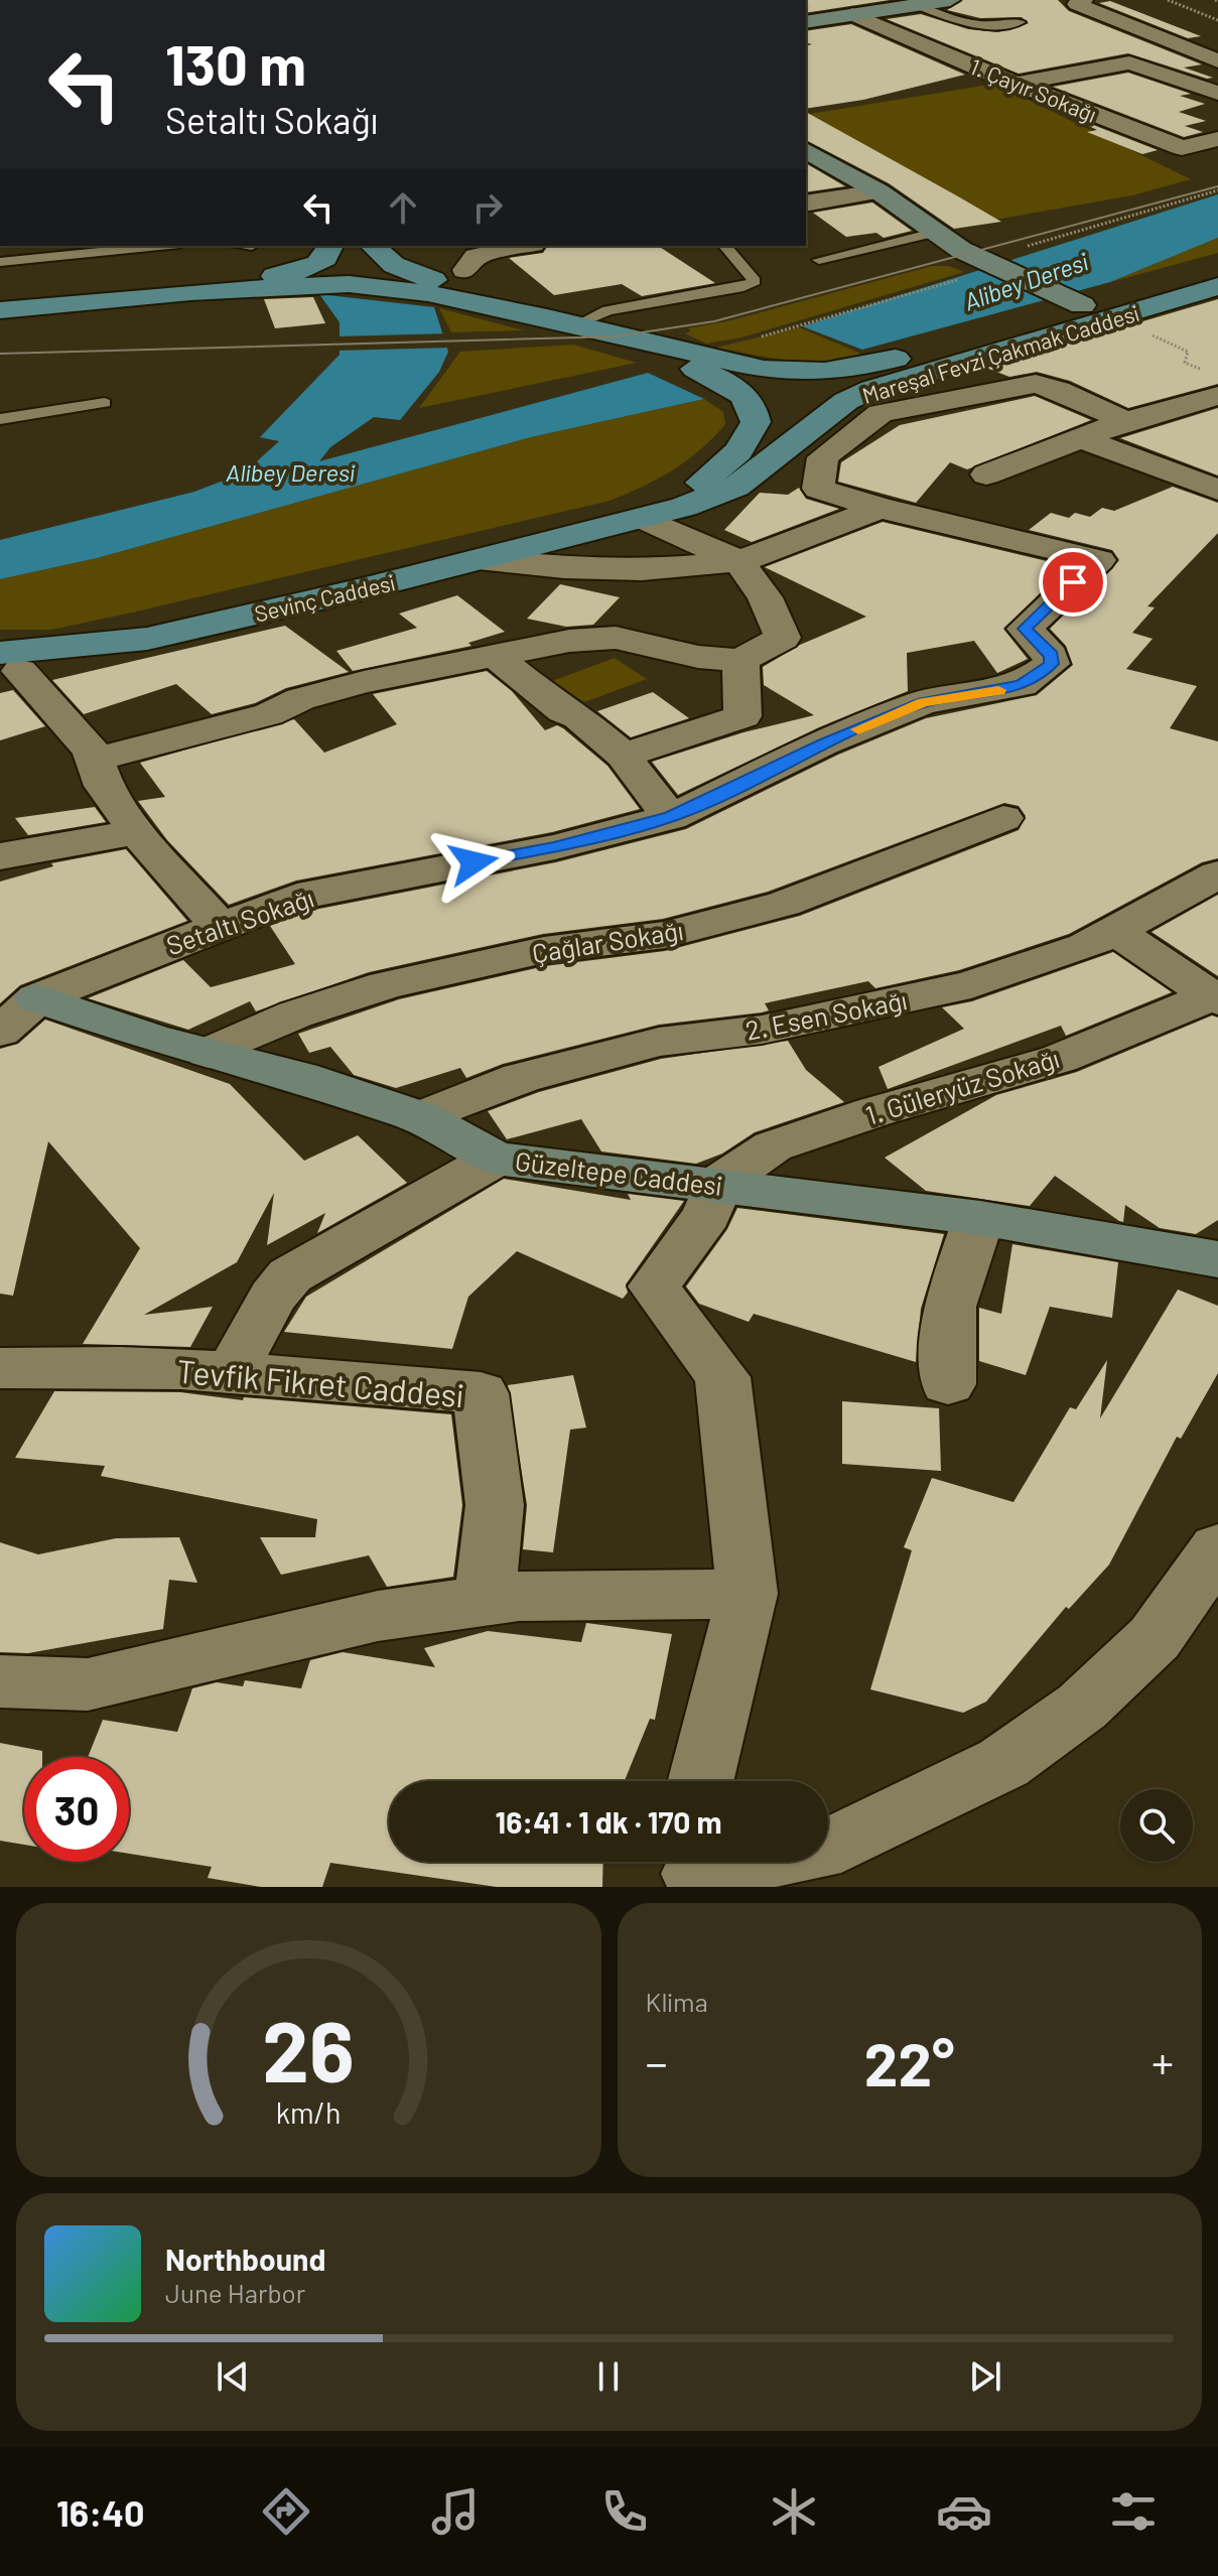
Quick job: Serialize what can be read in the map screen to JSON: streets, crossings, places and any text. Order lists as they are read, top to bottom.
{
  "streets": {
    "main road": ["Mareşal Fevzi Çakmak Caddesi", "Sevinç Caddesi", "Güzeltepe Caddesi"],
    "street": [
      "1. Çayır Sokağı",
      "Setaltı Sokağı",
      "Çağlar Sokağı",
      "2. Esen Sokağı",
      "1. Güleryüz Sokağı",
      "Tevfik Fikret Caddesi"
    ]
  },
  "crossings": [
    ["Mareşal Fevzi Çakmak Caddesi", "Sevinç Caddesi"],
    ["Setaltı Sokağı", "Güzeltepe Caddesi"],
    ["Çağlar Sokağı", "Güzeltepe Caddesi"],
    ["2. Esen Sokağı", "Güzeltepe Caddesi"],
    ["1. Güleryüz Sokağı", "Güzeltepe Caddesi"]
  ],
  "water": ["Alibey Deresi"],
  "page": {
    "turn": ["130 m", "Setaltı Sokağı"],
    "limit": "30",
    "trip": "16:41 · 1 dk · 170 m",
    "tile": "Klima",
    "heat": ["−", "22°", "+"],
    "song": ["Northbound", "June Harbor"],
    "tabs": "16:40",
    "gauge": ["26", "km/h"]
  }
}
